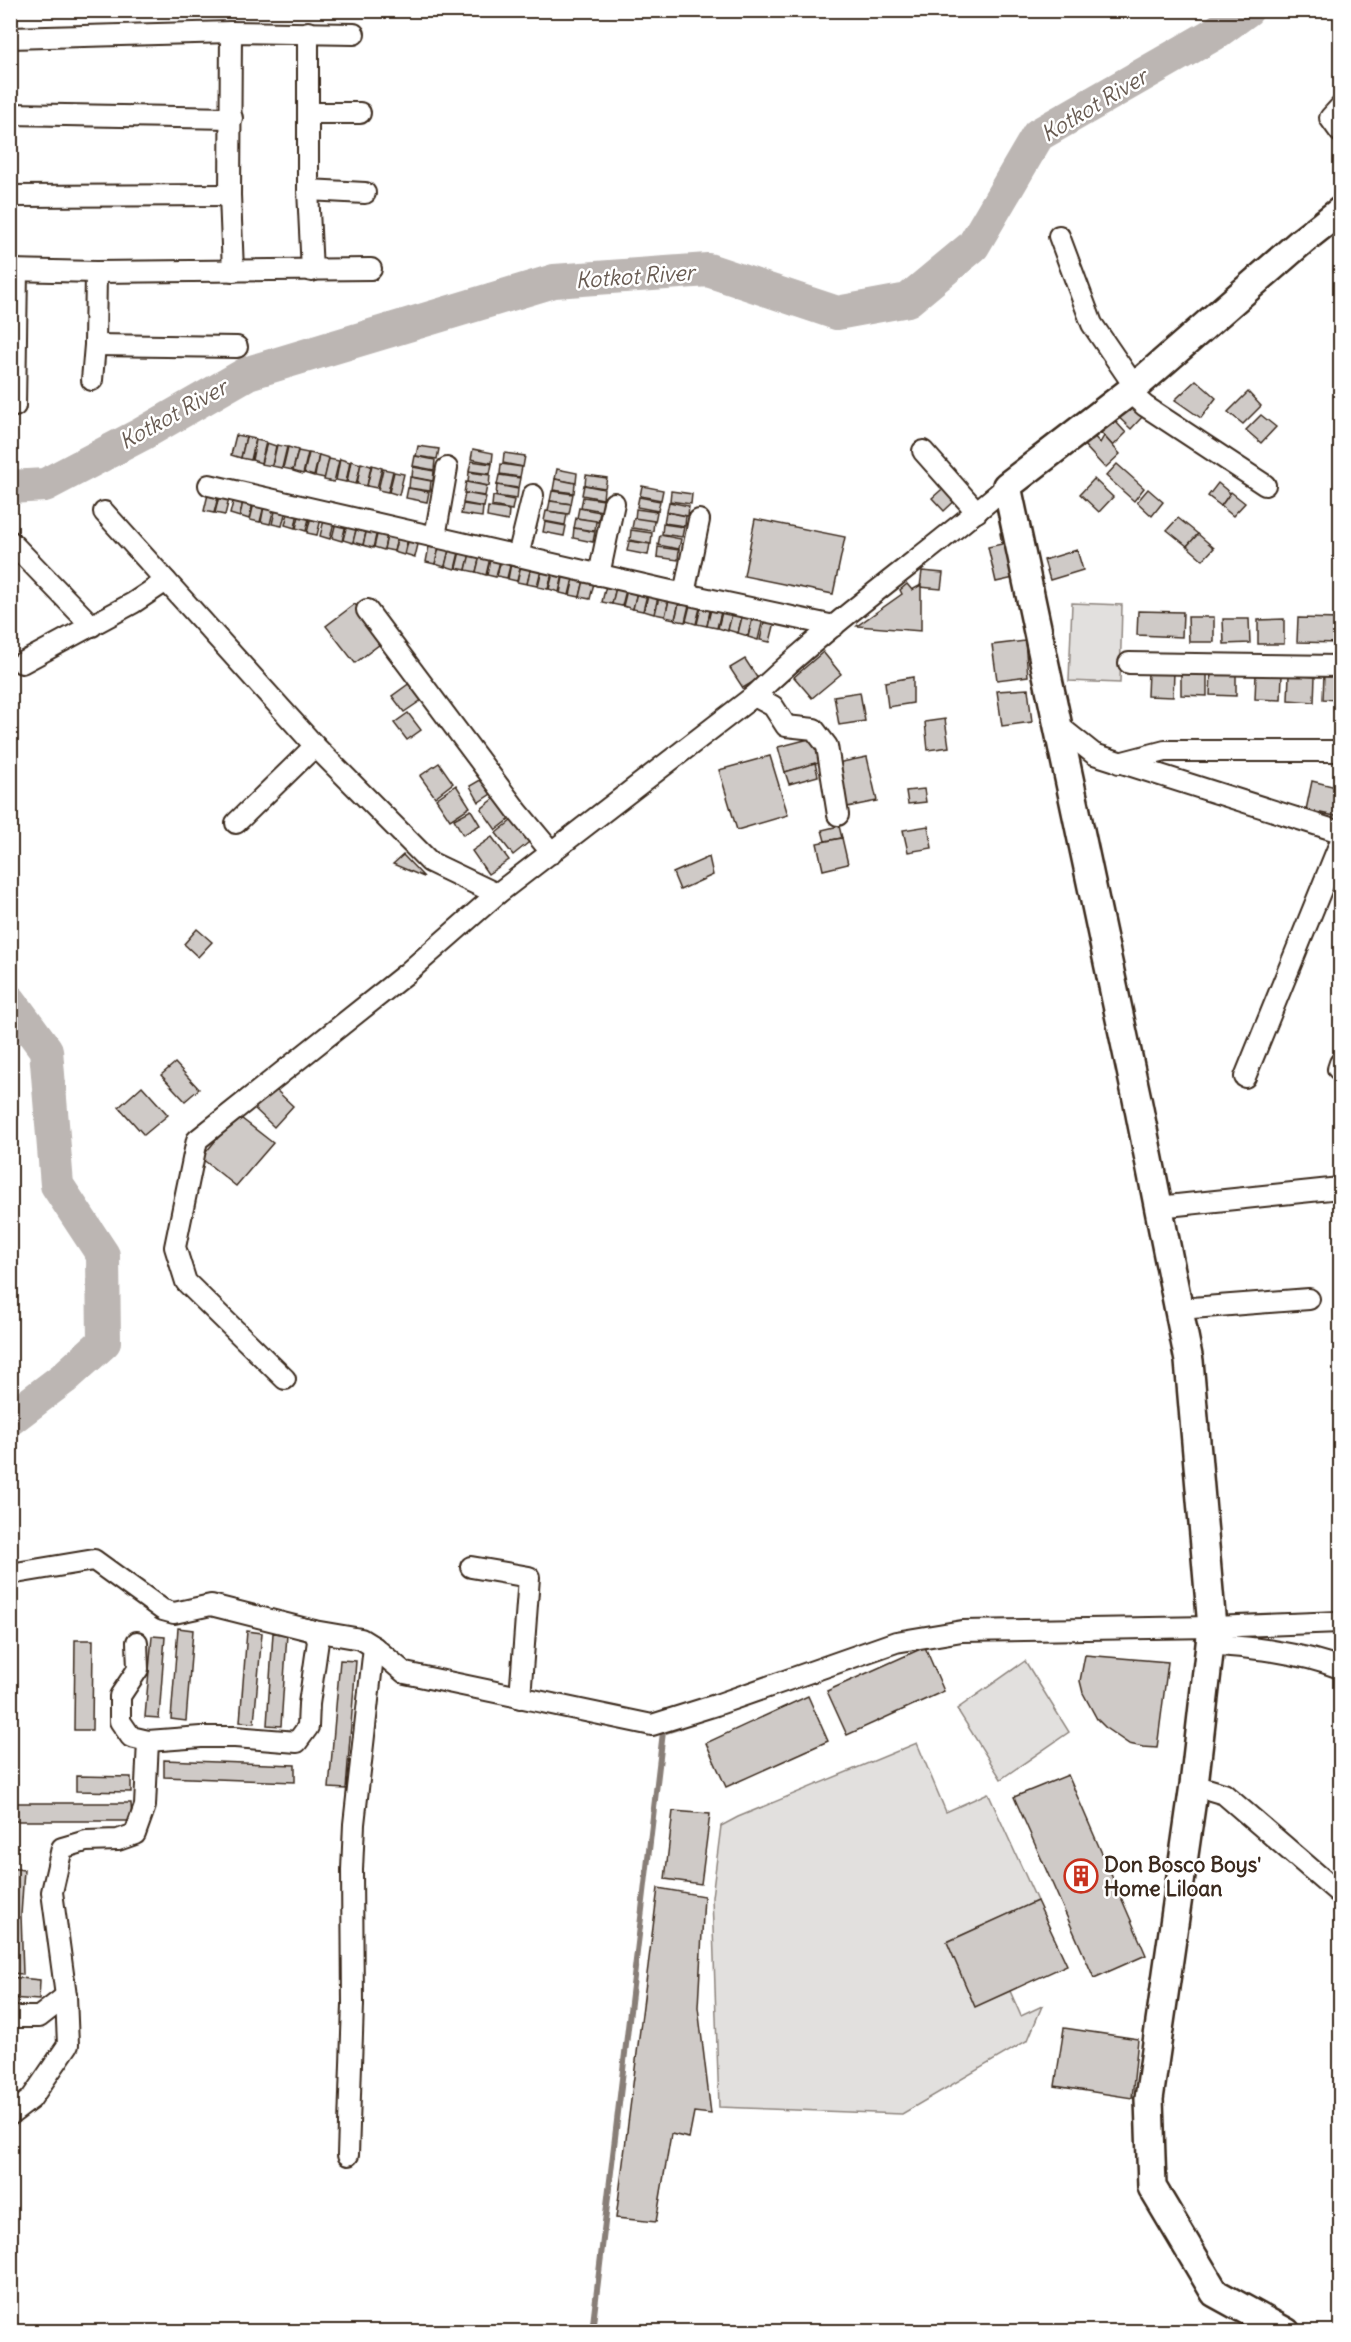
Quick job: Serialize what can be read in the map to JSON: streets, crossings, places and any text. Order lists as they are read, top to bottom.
{
  "water": ["Kotkot River"],
  "places": {
    "building": ["Don Bosco Boys' Home Liloan"]
  }
}
